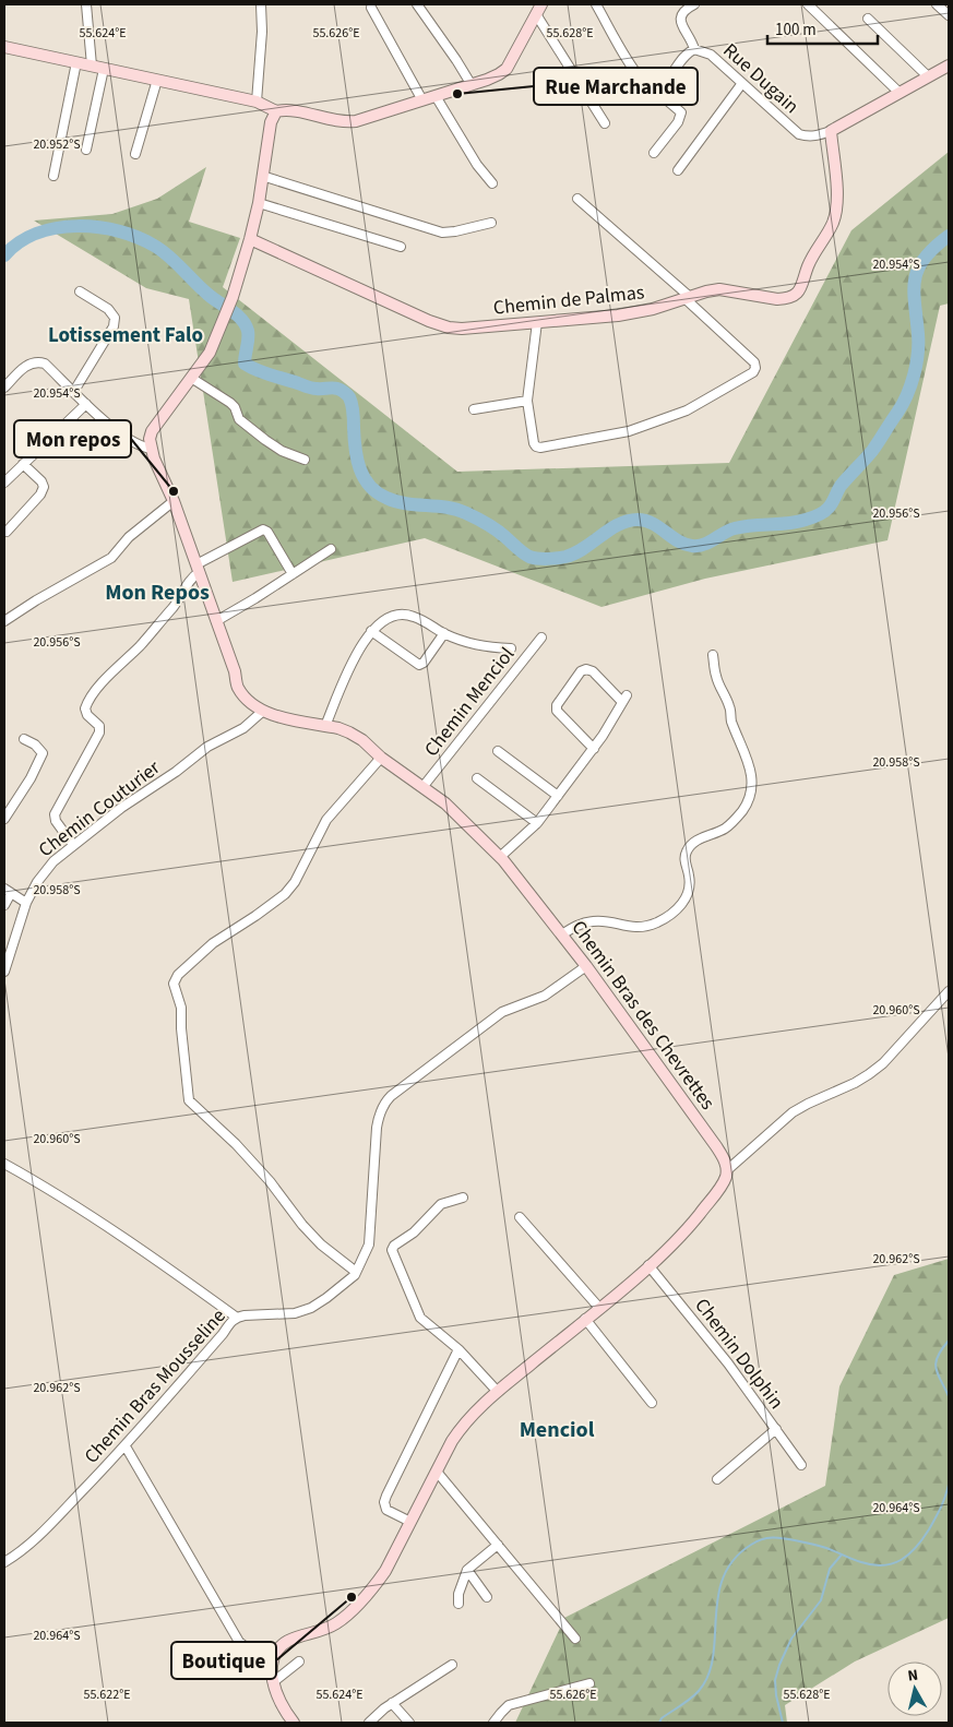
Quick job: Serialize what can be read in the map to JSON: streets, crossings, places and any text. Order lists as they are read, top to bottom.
{
  "streets": {
    "main road": ["Chemin de Palmas", "Chemin Bras des Chevrettes"],
    "street": [
      "Rue Dugain",
      "Chemin Menciol",
      "Chemin Couturier",
      "Chemin Dolphin",
      "Chemin Bras Mousseline"
    ]
  },
  "crossings": [
    ["Rue Dugain", "Chemin de Palmas"],
    ["Chemin Menciol", "Chemin Bras des Chevrettes"],
    ["Chemin Couturier", "Chemin Bras des Chevrettes"],
    ["Chemin Bras des Chevrettes", "Chemin Bras Mousseline"]
  ],
  "districts": ["Lotissement Falo", "Mon Repos", "Menciol"],
  "places": ["Rue Marchande", "Mon repos", "Boutique"],
  "scale_bar": "100 m",
  "north": "top",
  "coordinates": [
    "55.624°E",
    "55.626°E",
    "55.628°E",
    "20.952°S",
    "20.954°S",
    "20.956°S",
    "20.958°S",
    "20.960°S",
    "20.962°S",
    "20.964°S",
    "55.622°E"
  ]
}
